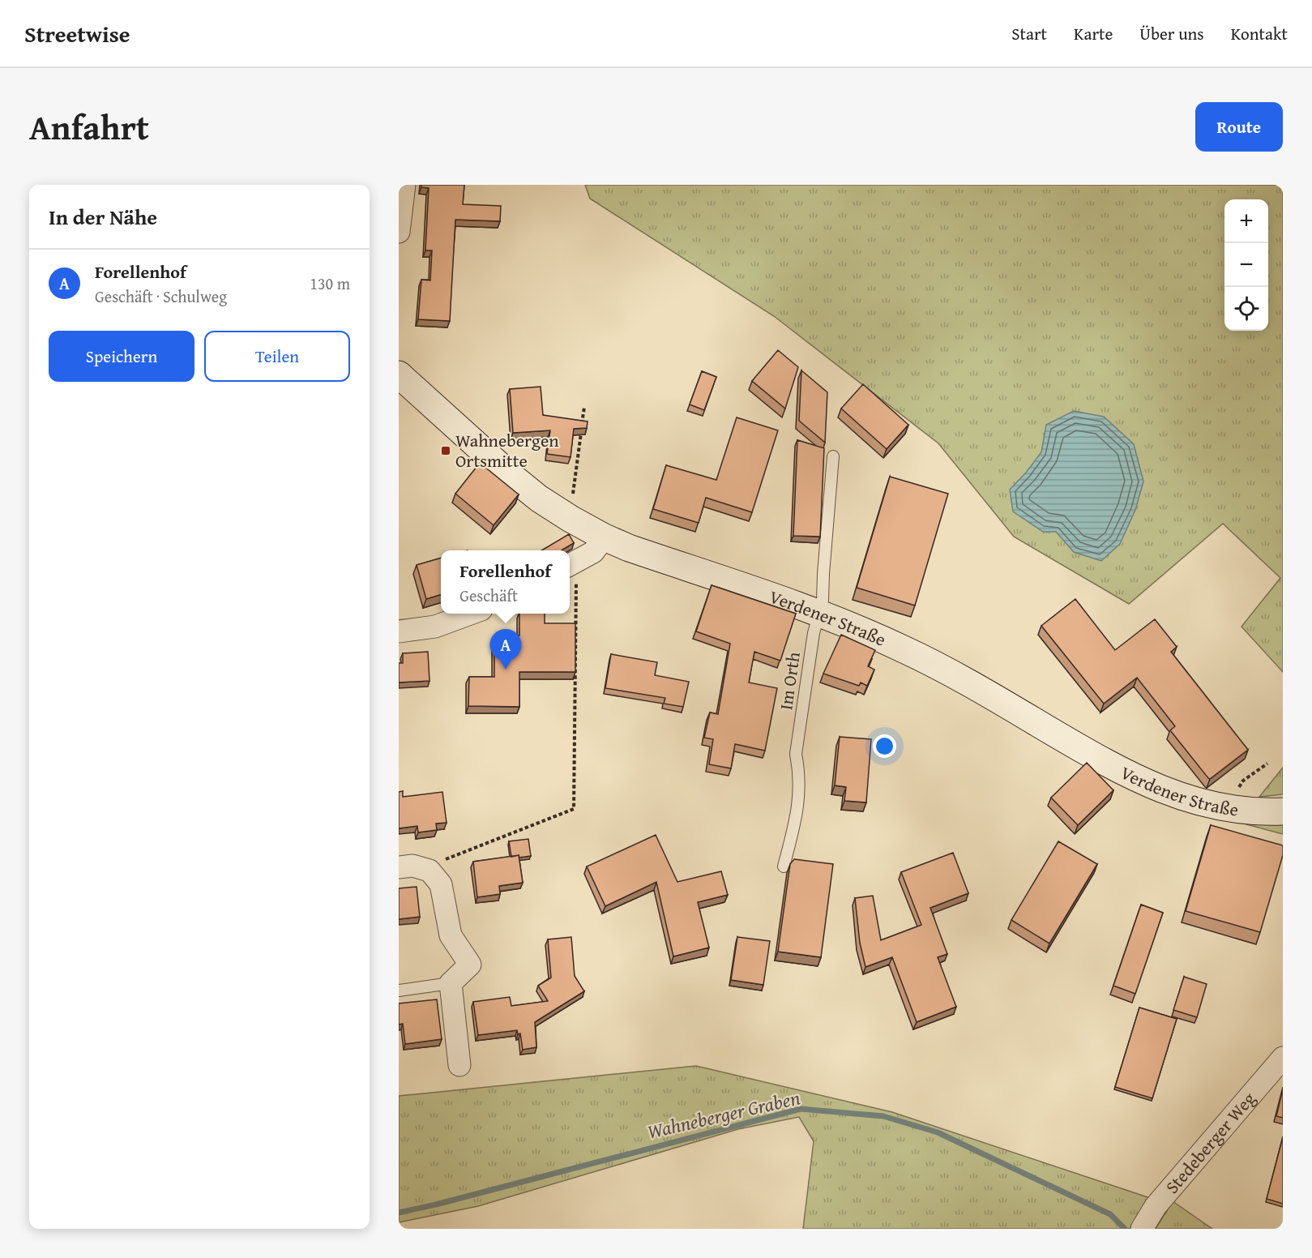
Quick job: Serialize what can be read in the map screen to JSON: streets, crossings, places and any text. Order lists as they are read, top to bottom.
{
  "streets": {
    "street": ["Verdener Straße", "Stedeberger Weg"],
    "lane": ["Im Orth"]
  },
  "crossings": [
    ["Verdener Straße", "Im Orth"]
  ],
  "water": ["Wahneberger Graben"],
  "places": {
    "transit": ["Wahnebergen Ortsmitte"]
  },
  "page": {
    "header": "Streetwise",
    "nav": [
      "Start",
      "Karte",
      "Über uns",
      "Kontakt"
    ],
    "title": "Anfahrt",
    "buttons": [
      "Route",
      ["Speichern", "Teilen"]
    ],
    "heading": "In der Nähe",
    "map_buttons": ["+", "−"],
    "list": [
      {
        "mark": "A",
        "name": "Forellenhof",
        "note": "Geschäft · Schulweg",
        "value": "130 m"
      }
    ],
    "popup": ["Forellenhof", "Geschäft"],
    "pins": "A"
  }
}
